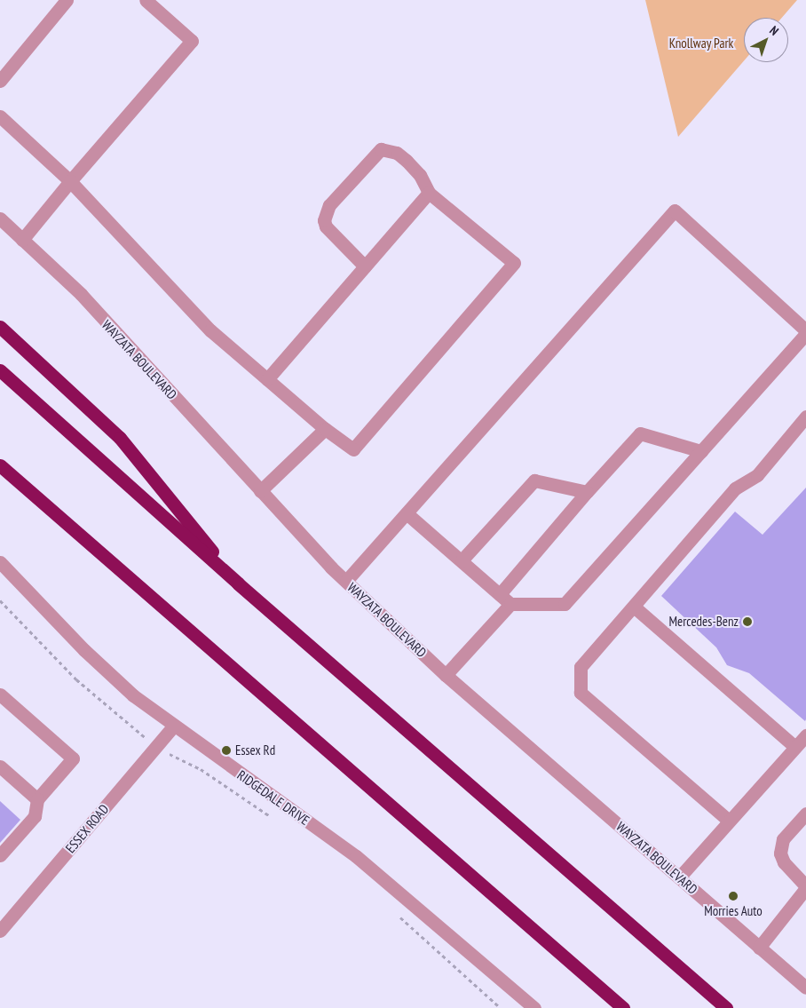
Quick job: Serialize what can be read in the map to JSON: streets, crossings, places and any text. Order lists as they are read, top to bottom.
{
  "streets": {
    "street": ["WAYZATA BOULEVARD", "RIDGEDALE DRIVE", "ESSEX ROAD"]
  },
  "crossings": [
    ["RIDGEDALE DRIVE", "ESSEX ROAD"]
  ],
  "parks": ["Knollway Park"],
  "places": ["Mercedes-Benz", "Essex Rd", "Morries Auto"],
  "north": "top right"
}
